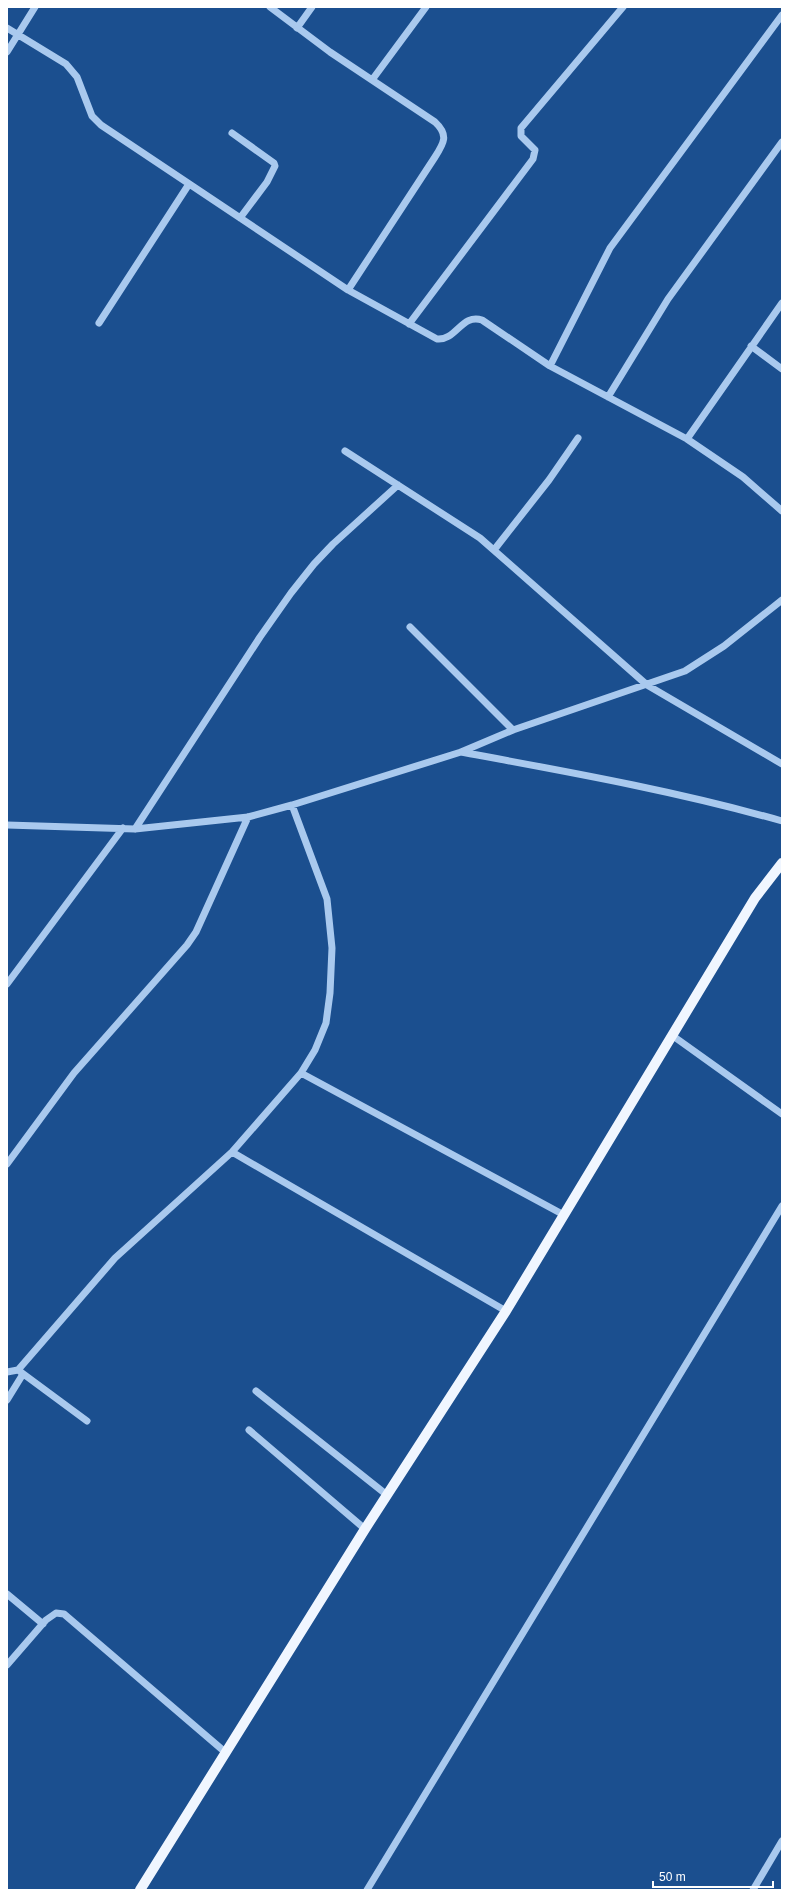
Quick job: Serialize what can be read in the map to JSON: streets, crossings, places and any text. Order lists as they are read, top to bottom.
{
  "scale_bar": "50 m"
}
